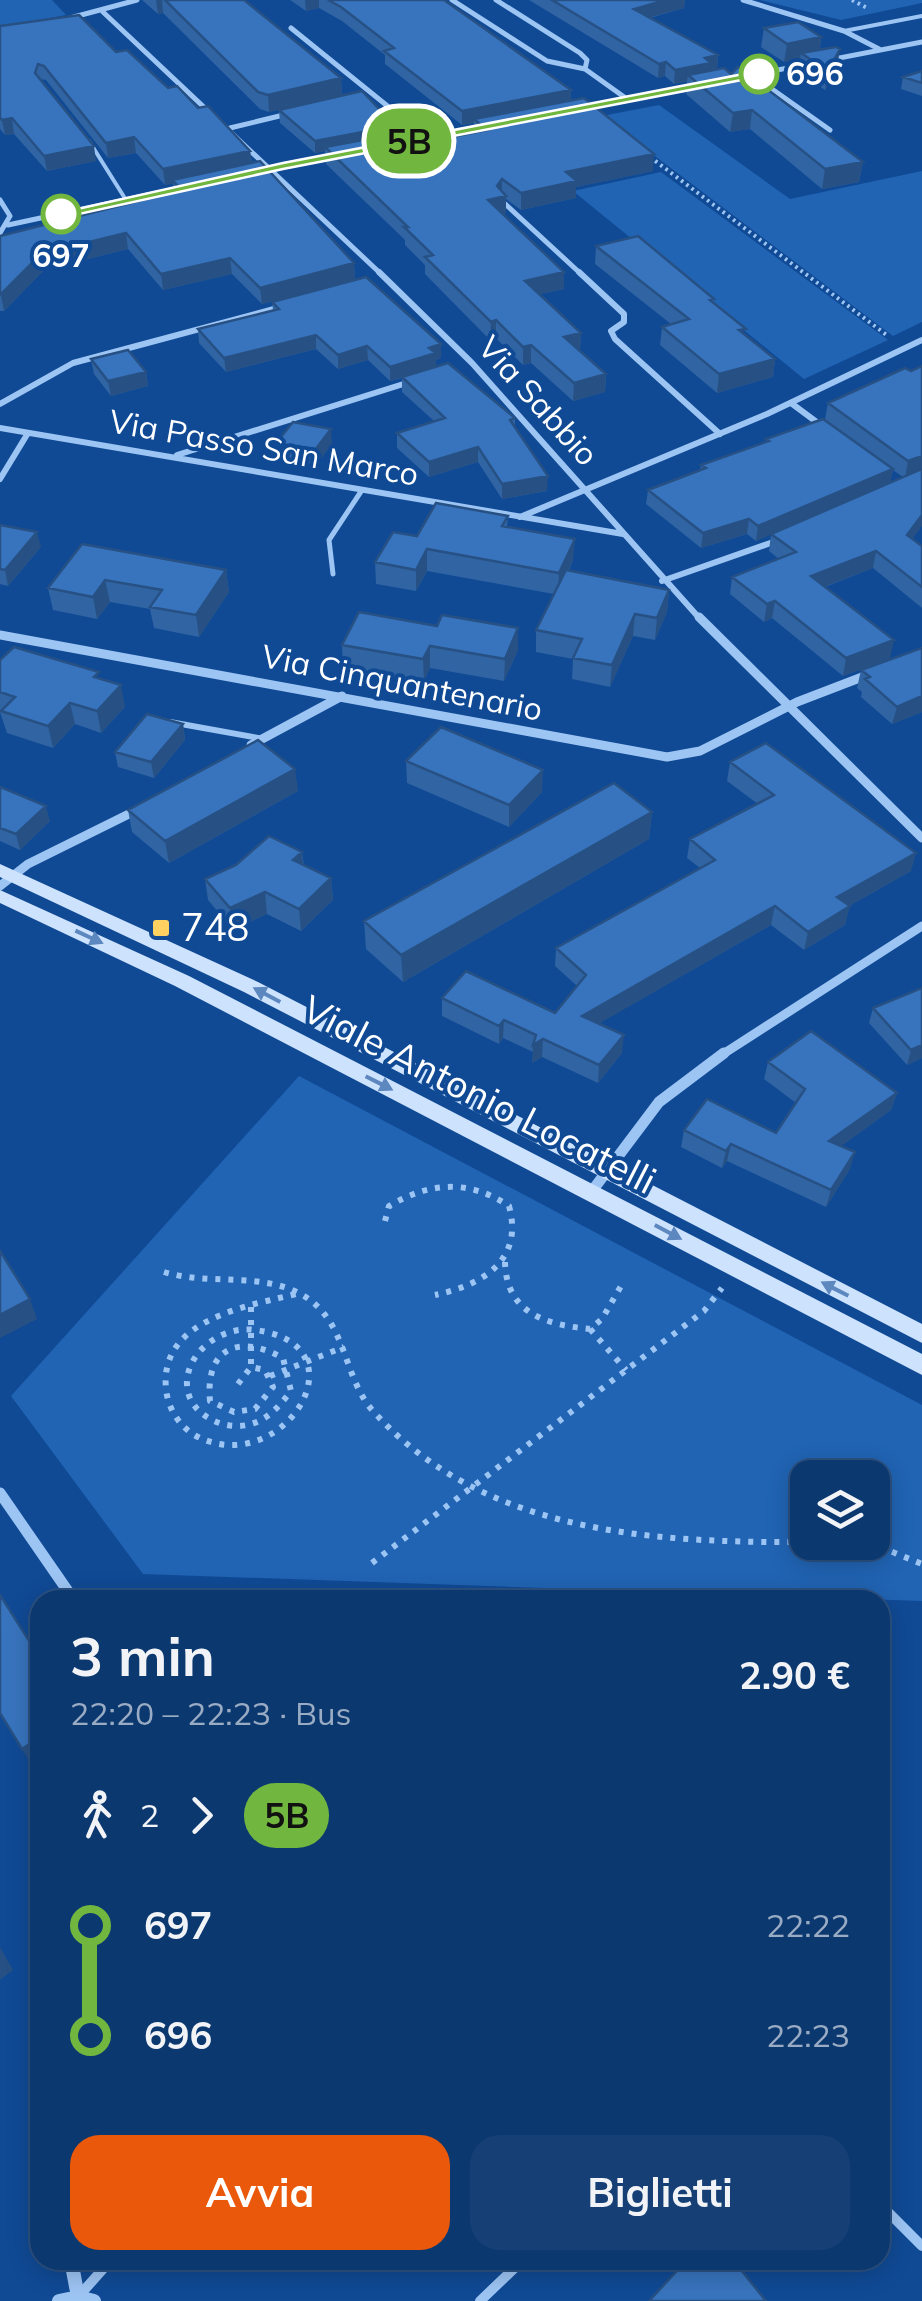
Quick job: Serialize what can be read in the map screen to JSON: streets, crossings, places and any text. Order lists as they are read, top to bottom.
{
  "streets": {
    "street": [
      "Via Sabbio",
      "Via Passo San Marco",
      "Via Cinquantenario",
      "Viale Antonio Locatelli"
    ]
  },
  "crossings": [
    ["Via Sabbio", "Via Passo San Marco"],
    ["Via Sabbio", "Via Cinquantenario"]
  ],
  "places": {
    "other": ["696", "697"],
    "transit": ["748"]
  },
  "lines": ["bus line 5B"],
  "page": {
    "on_map": "5B",
    "heading": ["3 min", "22:20 – 22:23 · Bus", "2.90 €"],
    "legs": ["2", "5B"],
    "list": [
      {
        "name": "697",
        "value": "22:22"
      },
      {
        "name": "696",
        "value": "22:23"
      }
    ],
    "buttons": ["Avvia", "Biglietti"]
  }
}
